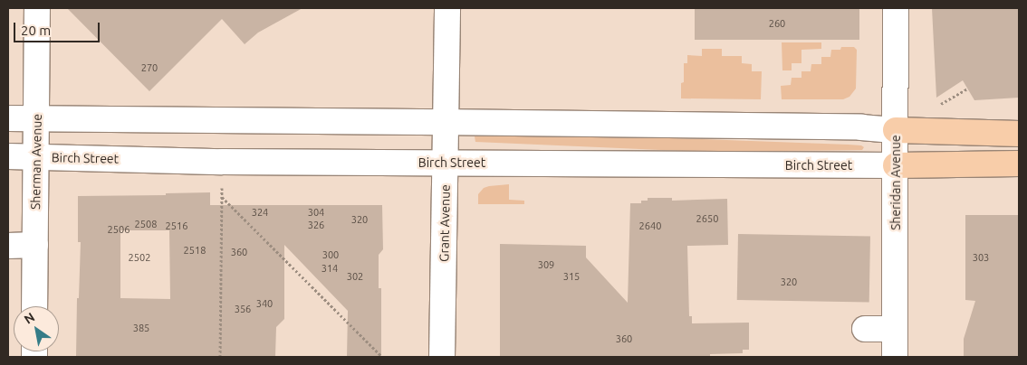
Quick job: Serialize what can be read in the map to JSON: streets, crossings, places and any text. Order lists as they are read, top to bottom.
{
  "streets": {
    "street": [
      "Birch Street",
      "Sherman Avenue",
      "Sheridan Avenue",
      "Grant Avenue"
    ]
  },
  "crossings": [
    ["Birch Street", "Sherman Avenue"],
    ["Birch Street", "Sheridan Avenue"],
    ["Birch Street", "Grant Avenue"]
  ],
  "house_numbers": [
    "260",
    "270",
    "324",
    "304",
    "2650",
    "320",
    "2508",
    "326",
    "2516",
    "2640",
    "2506",
    "2518",
    "360",
    "300",
    "2502",
    "303",
    "309",
    "314",
    "302",
    "315",
    "320",
    "340",
    "356",
    "385",
    "360"
  ],
  "scale_bar": "20 m",
  "north": "top left"
}
